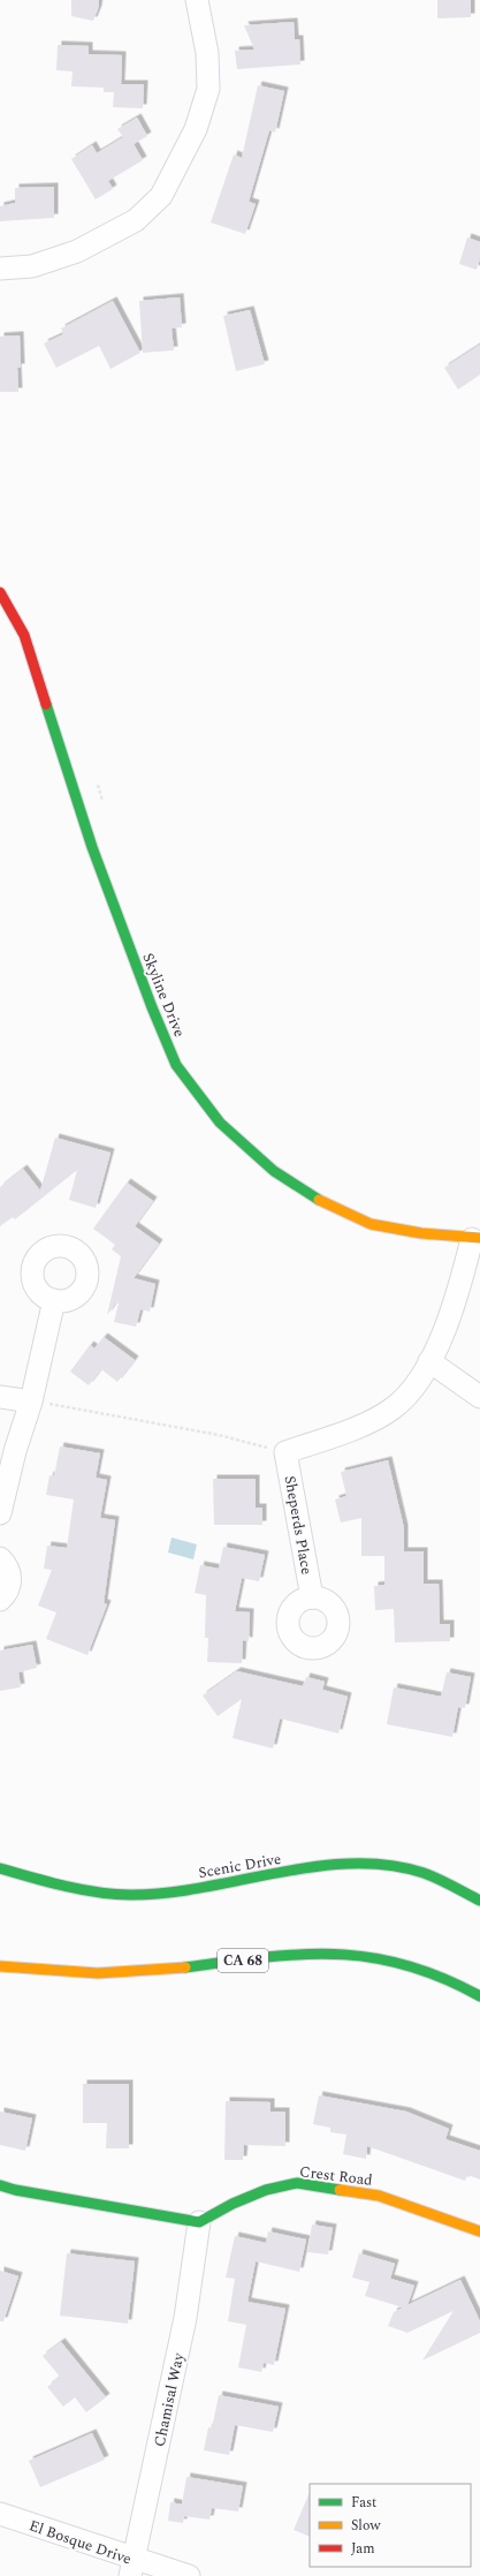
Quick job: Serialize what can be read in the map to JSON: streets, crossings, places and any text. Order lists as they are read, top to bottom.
{
  "streets": {
    "street": [
      "Skyline Drive",
      "Sheperds Place",
      "Scenic Drive",
      "CA 68",
      "Crest Road",
      "Chamisal Way",
      "El Bosque Drive"
    ]
  },
  "crossings": [
    ["Crest Road", "Chamisal Way"],
    ["Chamisal Way", "El Bosque Drive"]
  ],
  "legend": ["Fast", "Slow", "Jam"]
}
